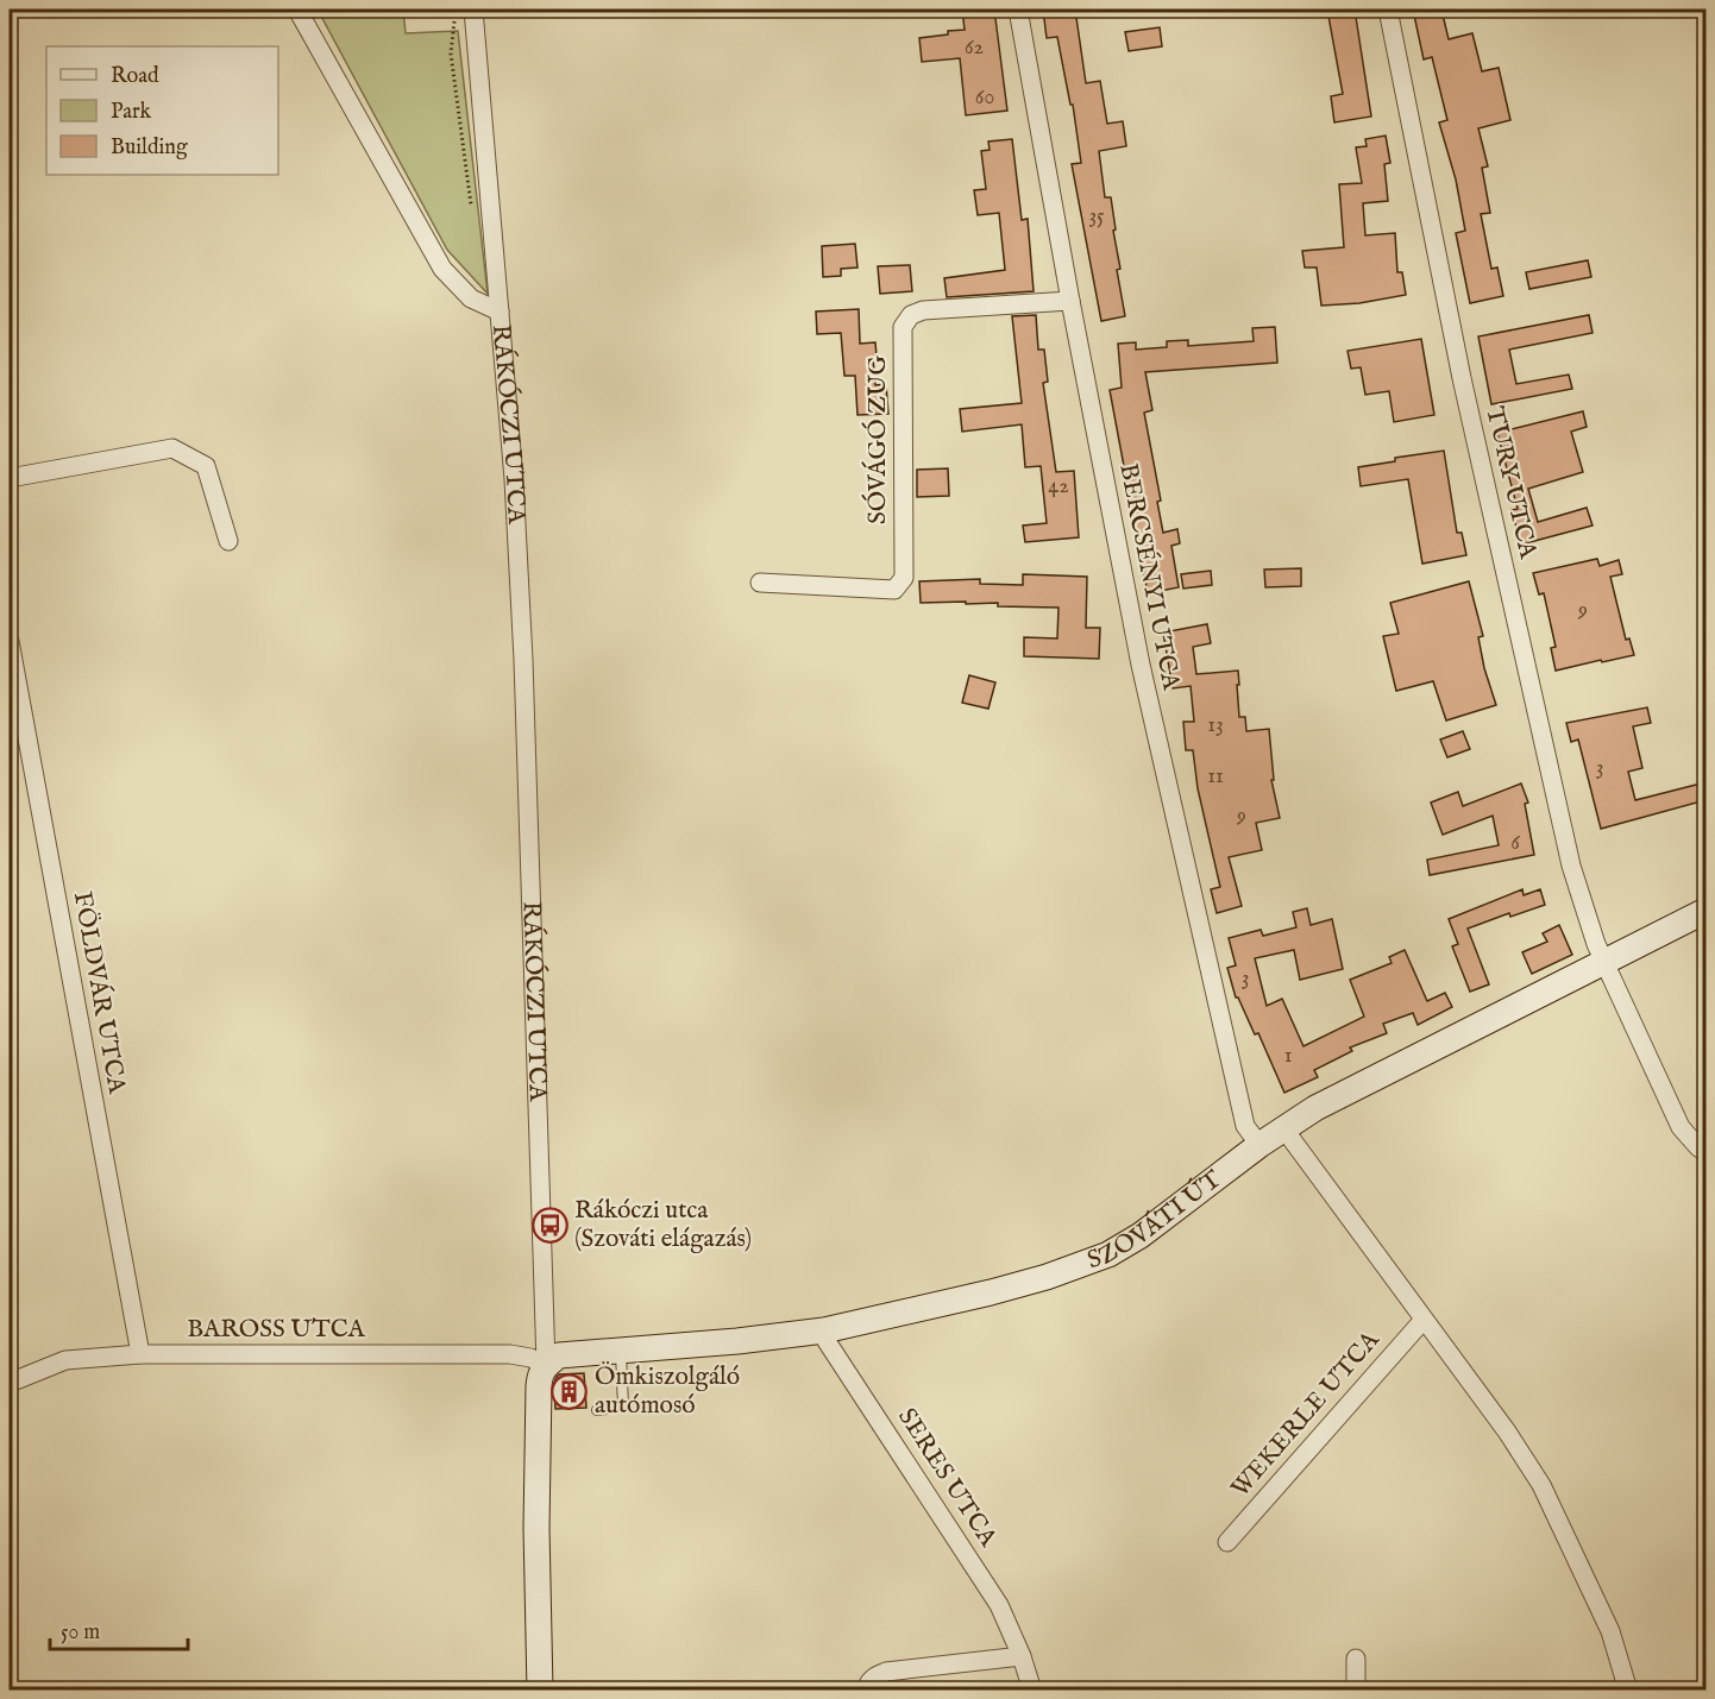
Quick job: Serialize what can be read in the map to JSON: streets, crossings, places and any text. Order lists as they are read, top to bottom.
{
  "streets": {
    "main road": ["RÁKÓCZI UTCA", "SZOVÁTI ÚT"],
    "street": [
      "SÓVÁGÓ ZUG",
      "TURY UTCA",
      "BERCSÉNYI UTCA",
      "FÖLDVÁR UTCA",
      "BAROSS UTCA",
      "WEKERLE UTCA",
      "SERES UTCA"
    ]
  },
  "crossings": [
    ["RÁKÓCZI UTCA", "SZOVÁTI ÚT"],
    ["RÁKÓCZI UTCA", "BAROSS UTCA"],
    ["SÓVÁGÓ ZUG", "BERCSÉNYI UTCA"],
    ["TURY UTCA", "SZOVÁTI ÚT"],
    ["BERCSÉNYI UTCA", "SZOVÁTI ÚT"],
    ["FÖLDVÁR UTCA", "BAROSS UTCA"],
    ["SZOVÁTI ÚT", "BAROSS UTCA"],
    ["SZOVÁTI ÚT", "SERES UTCA"]
  ],
  "places": {
    "bus stop": ["Rákóczi utca (Szováti elágazás)"],
    "building": ["Ömkiszolgáló autómosó"]
  },
  "house_numbers": [
    "62",
    "60",
    "35",
    "42",
    "9",
    "13",
    "3",
    "11",
    "9",
    "6",
    "3",
    "1"
  ],
  "legend": ["Road", "Park", "Building"],
  "scale_bar": "50 m"
}
